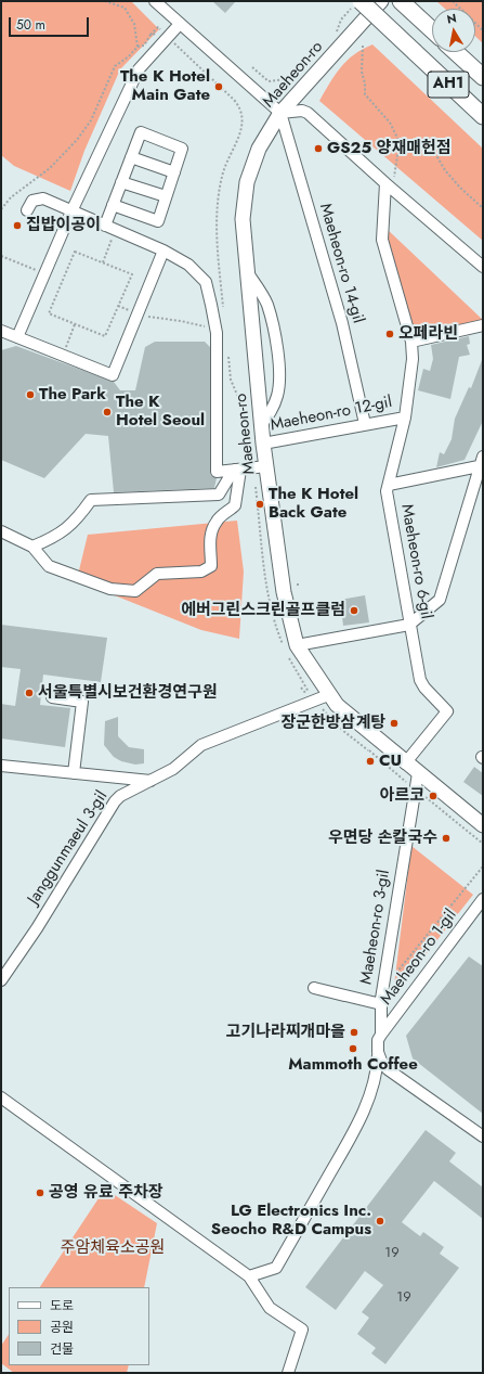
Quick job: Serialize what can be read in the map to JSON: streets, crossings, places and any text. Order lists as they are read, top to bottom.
{
  "streets": {
    "highway": ["AH1"],
    "main road": ["Maeheon-ro"],
    "street": [
      "Maeheon-ro 14-gil",
      "Maeheon-ro 12-gil",
      "Maeheon-ro 6-gil",
      "Janggunmaeul 3-gil",
      "Maeheon-ro 3-gil",
      "Maeheon-ro 1-gil"
    ]
  },
  "crossings": [
    ["Maeheon-ro", "Maeheon-ro 14-gil"],
    ["Maeheon-ro", "Maeheon-ro 12-gil"],
    ["Maeheon-ro", "Maeheon-ro 6-gil"],
    ["Maeheon-ro", "Janggunmaeul 3-gil"],
    ["Maeheon-ro", "Maeheon-ro 3-gil"],
    ["Maeheon-ro 14-gil", "Maeheon-ro 12-gil"],
    ["Maeheon-ro 12-gil", "Maeheon-ro 6-gil"],
    ["Maeheon-ro 3-gil", "Maeheon-ro 1-gil"]
  ],
  "parks": ["주암체육소공원"],
  "places": [
    "The K Hotel Main Gate",
    "GS25 양재매헌점",
    "집밥이공이",
    "오페라빈",
    "The Park",
    "The K Hotel Seoul",
    "The K Hotel Back Gate",
    "에버그린스크린골프클럼",
    "서울특별시보건환경연구원",
    "장군한방삼계탕",
    "CU",
    "아르코",
    "우면당 손칼국수",
    "고기나라찌개마을",
    "Mammoth Coffee",
    "공영 유료 주차장",
    "LG Electronics Inc. Seocho R&D Campus"
  ],
  "house_numbers": ["19", "19"],
  "legend": ["도로", "공원", "건물"],
  "scale_bar": "50 m",
  "north": "top"
}
